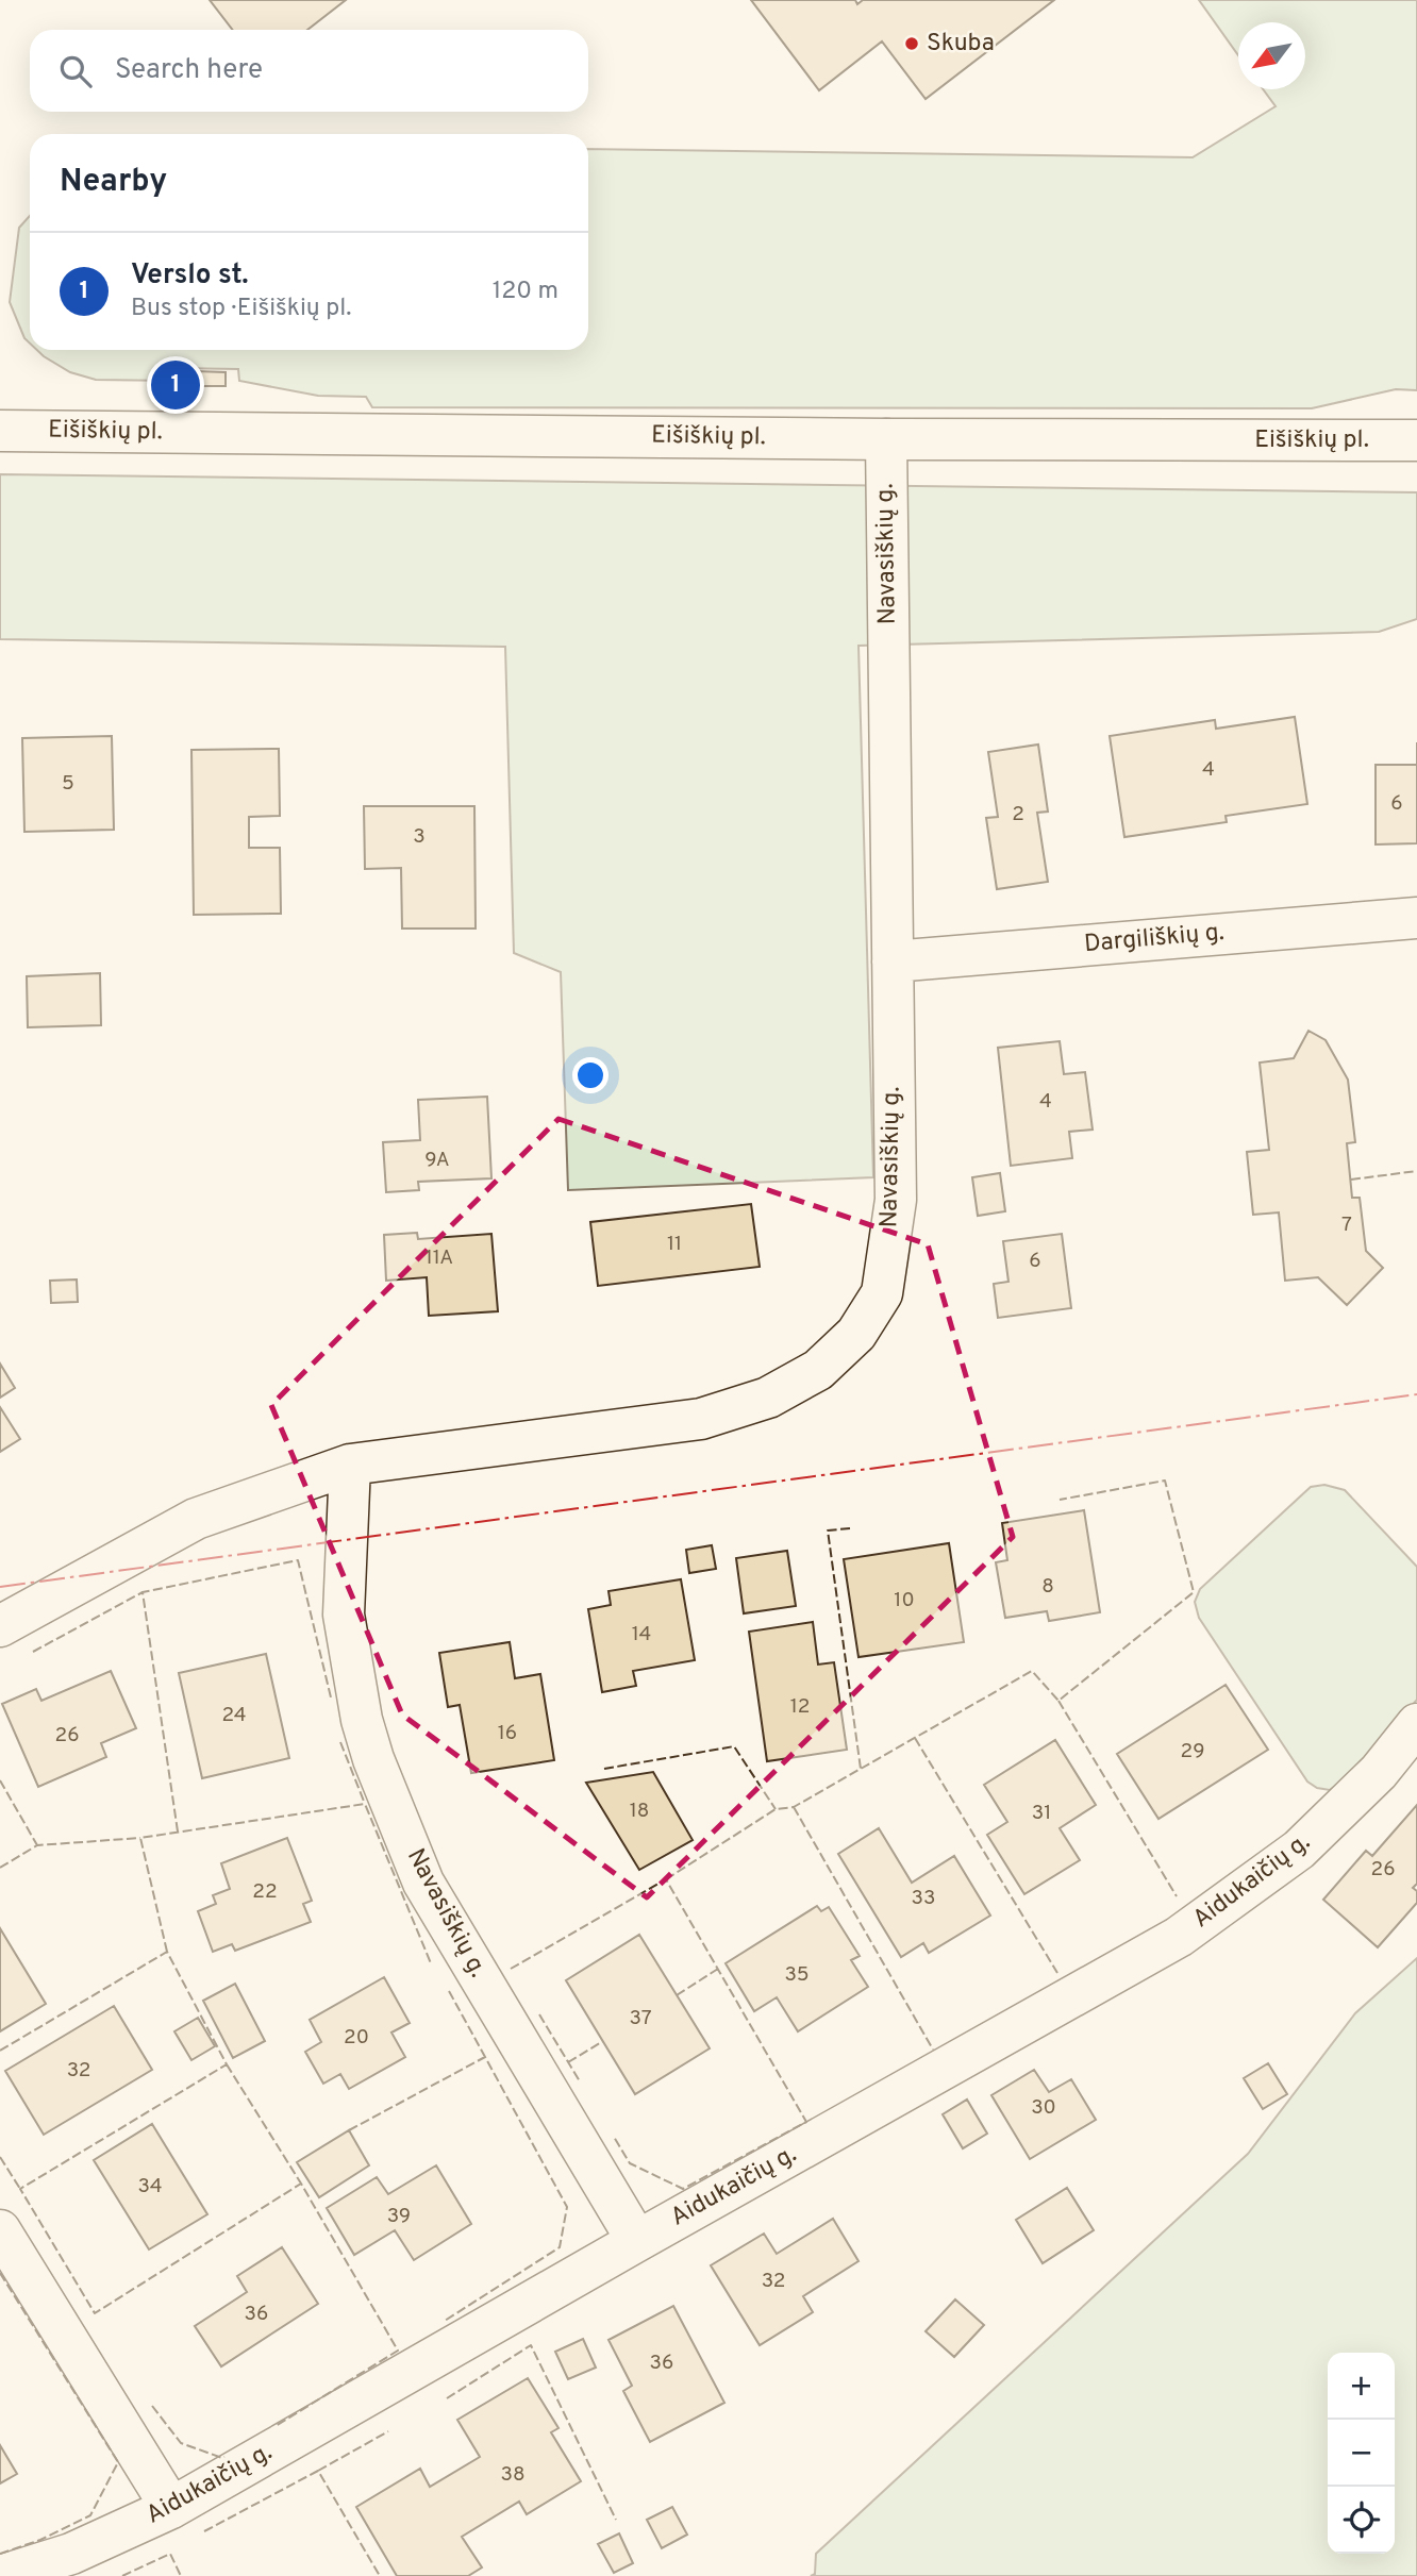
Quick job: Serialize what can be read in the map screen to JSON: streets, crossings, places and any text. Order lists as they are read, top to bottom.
{
  "streets": {
    "street": [
      "Eišiškių pl.",
      "Navasiškių g.",
      "Dargiliškių g.",
      "Aidukaičių g."
    ]
  },
  "crossings": [
    ["Eišiškių pl.", "Navasiškių g."],
    ["Navasiškių g.", "Dargiliškių g."],
    ["Navasiškių g.", "Aidukaičių g."]
  ],
  "places": ["Skuba"],
  "house_numbers": [
    "4",
    "5",
    "6",
    "2",
    "3",
    "4",
    "9A",
    "7",
    "11",
    "11A",
    "6",
    "8",
    "10",
    "14",
    "12",
    "24",
    "16",
    "26",
    "29",
    "18",
    "31",
    "26",
    "22",
    "33",
    "35",
    "37",
    "20",
    "32",
    "30",
    "34",
    "39",
    "32",
    "36",
    "36",
    "38"
  ],
  "north": "bottom left",
  "page": {
    "search": "Search here",
    "heading": "Nearby",
    "list": [
      {
        "mark": "1",
        "name": "Verslo st.",
        "note": "Bus stop · Eišiškių pl.",
        "value": "120 m"
      }
    ],
    "pins": "1",
    "map_buttons": ["+", "−"]
  }
}
